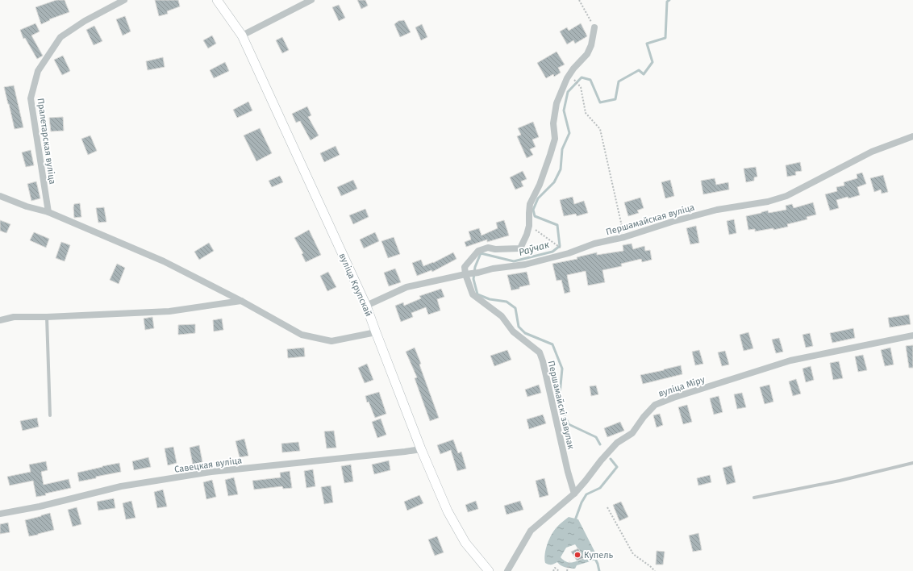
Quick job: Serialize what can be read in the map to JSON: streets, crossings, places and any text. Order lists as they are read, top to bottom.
{
  "streets": {
    "street": [
      "Пралетарская вуліца",
      "Першамайская вуліца",
      "вуліца Крупскай",
      "вуліца Міру",
      "Першамайскі завулак",
      "Савецкая вуліца"
    ]
  },
  "crossings": [
    ["Першамайская вуліца", "вуліца Крупскай"],
    ["Першамайская вуліца", "Першамайскі завулак"],
    ["вуліца Крупскай", "Савецкая вуліца"],
    ["вуліца Міру", "Першамайскі завулак"]
  ],
  "water": ["Раўчак"],
  "places": ["Купель"]
}
